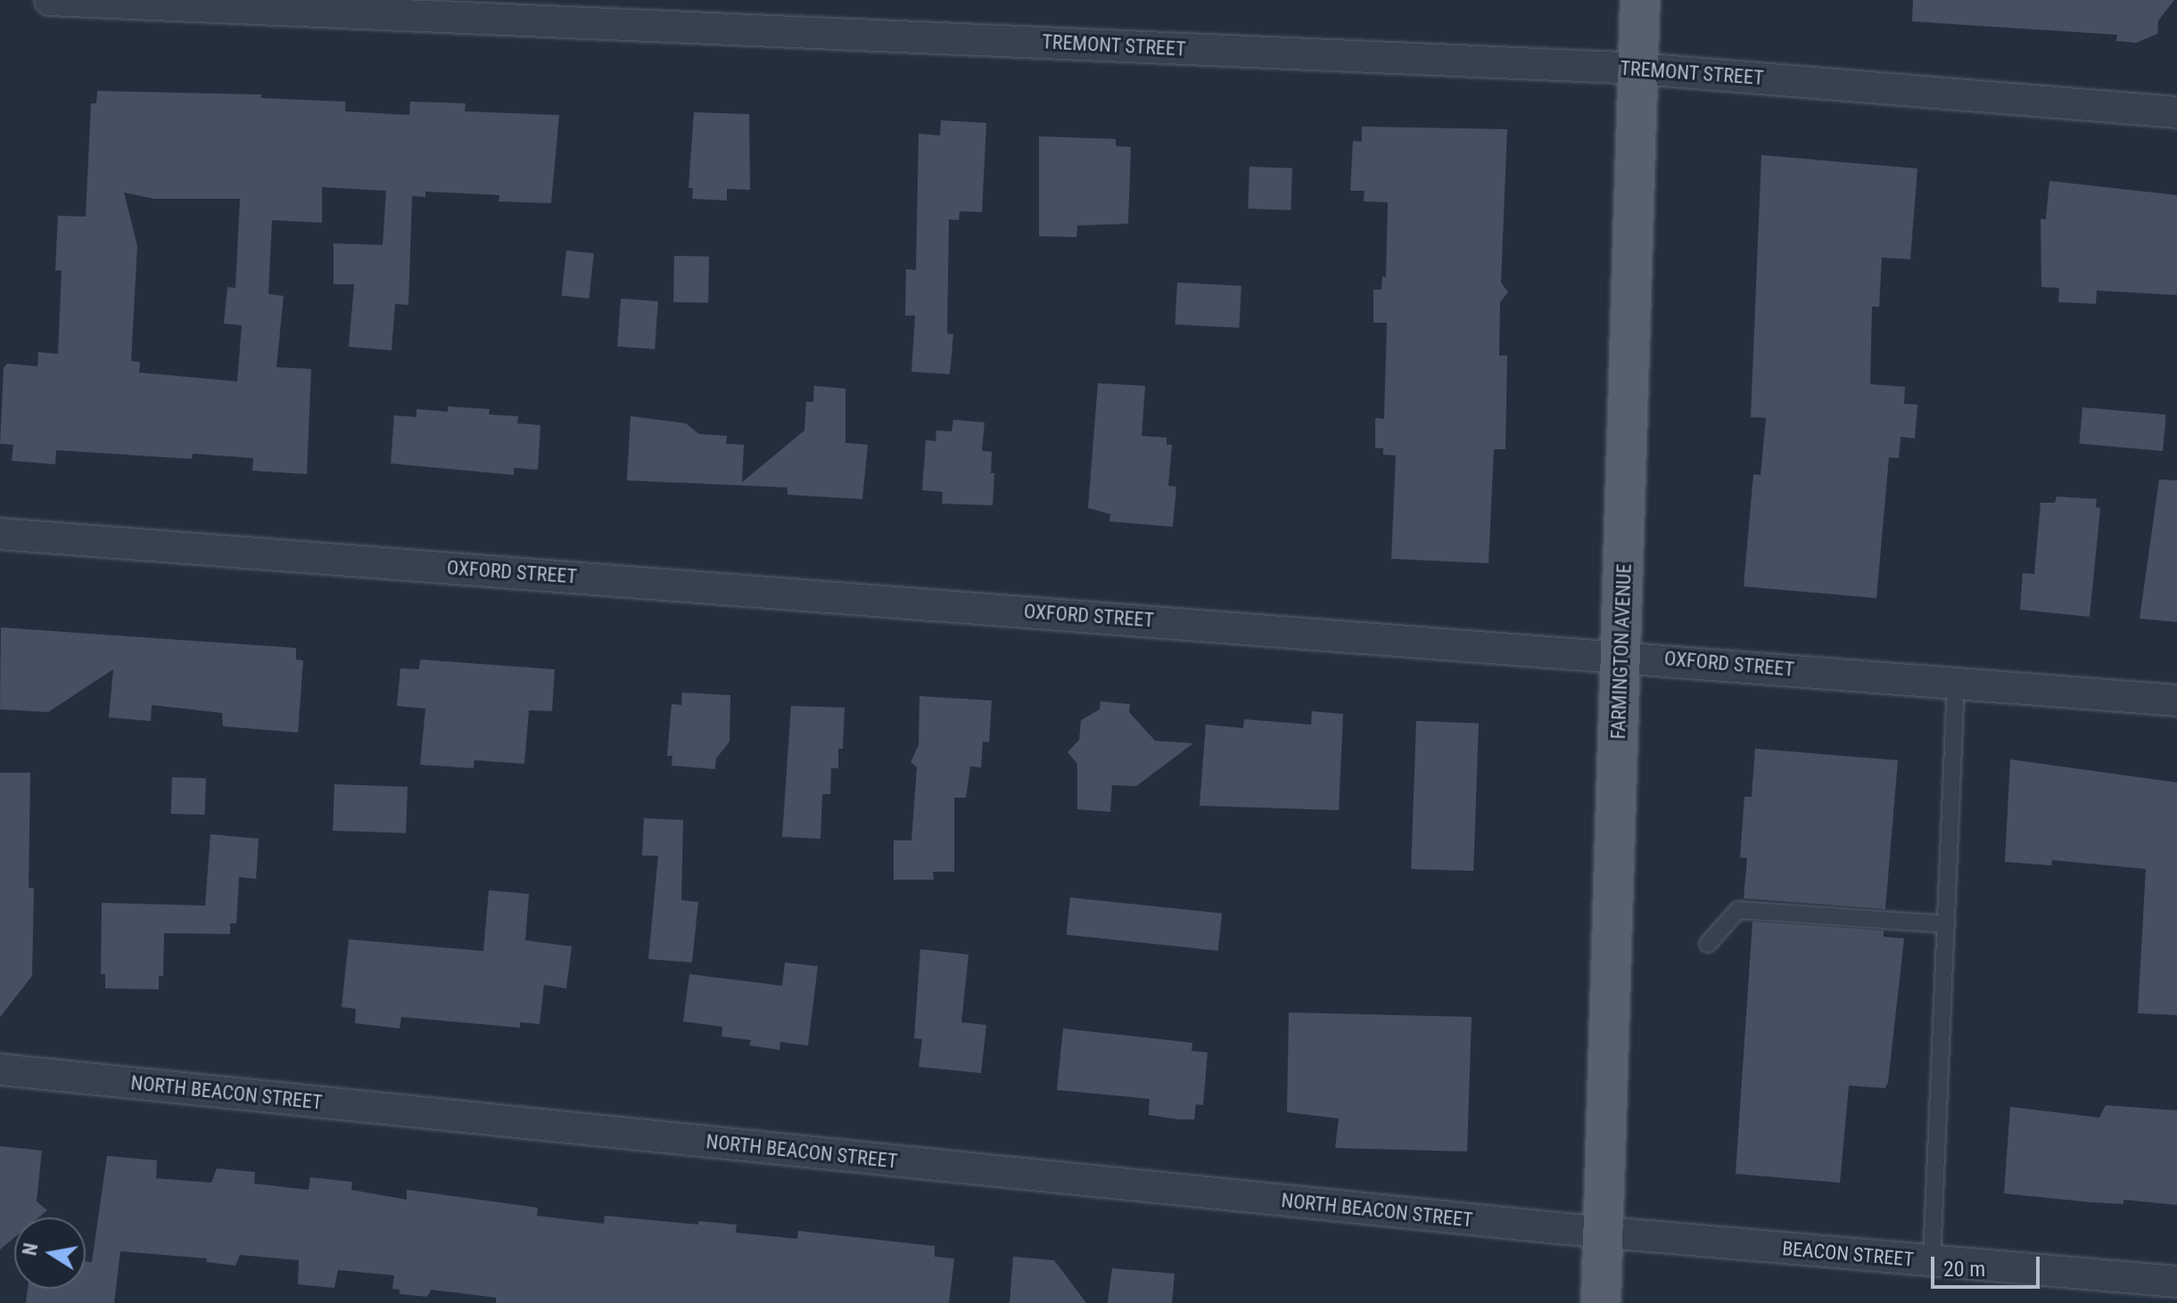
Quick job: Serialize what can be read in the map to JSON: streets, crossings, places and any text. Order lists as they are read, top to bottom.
{
  "streets": {
    "main road": ["FARMINGTON AVENUE"],
    "street": [
      "TREMONT STREET",
      "OXFORD STREET",
      "NORTH BEACON STREET",
      "BEACON STREET"
    ]
  },
  "crossings": [
    ["TREMONT STREET", "FARMINGTON AVENUE"],
    ["OXFORD STREET", "FARMINGTON AVENUE"],
    ["FARMINGTON AVENUE", "NORTH BEACON STREET"],
    ["FARMINGTON AVENUE", "BEACON STREET"],
    ["NORTH BEACON STREET", "BEACON STREET"]
  ],
  "scale_bar": "20 m",
  "north": "left"
}
